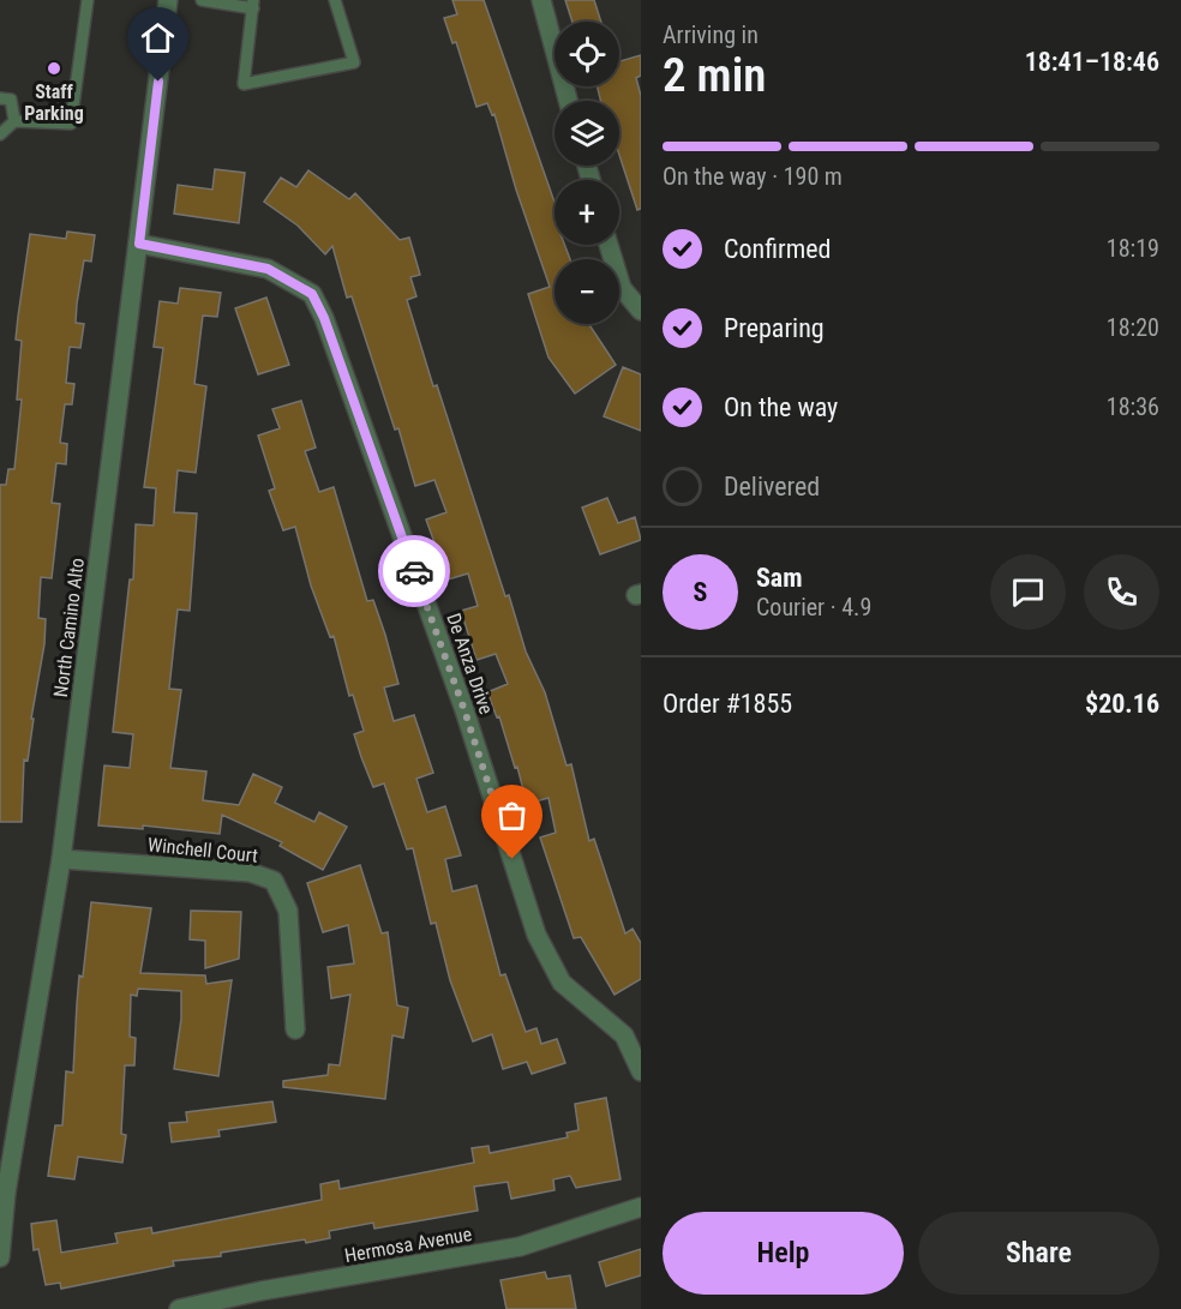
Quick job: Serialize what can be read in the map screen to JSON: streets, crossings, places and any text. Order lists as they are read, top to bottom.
{
  "streets": {
    "street": [
      "North Camino Alto",
      "De Anza Drive",
      "Winchell Court",
      "Hermosa Avenue"
    ]
  },
  "crossings": [
    ["North Camino Alto", "De Anza Drive"],
    ["North Camino Alto", "Winchell Court"]
  ],
  "places": ["Staff Parking"],
  "page": {
    "heading": ["2 min", "Arriving in", "18:41–18:46"],
    "panel": [
      "Sam",
      "Courier · 4.9",
      "Order #1855",
      "$20.16"
    ],
    "map_buttons": ["+", "−"],
    "bar": "On the way · 190 m",
    "list": [
      ["Confirmed", "18:19"],
      ["Preparing", "18:20"],
      ["On the way", "18:36"],
      "Delivered"
    ],
    "round": "S",
    "buttons": ["Help", "Share"]
  }
}
